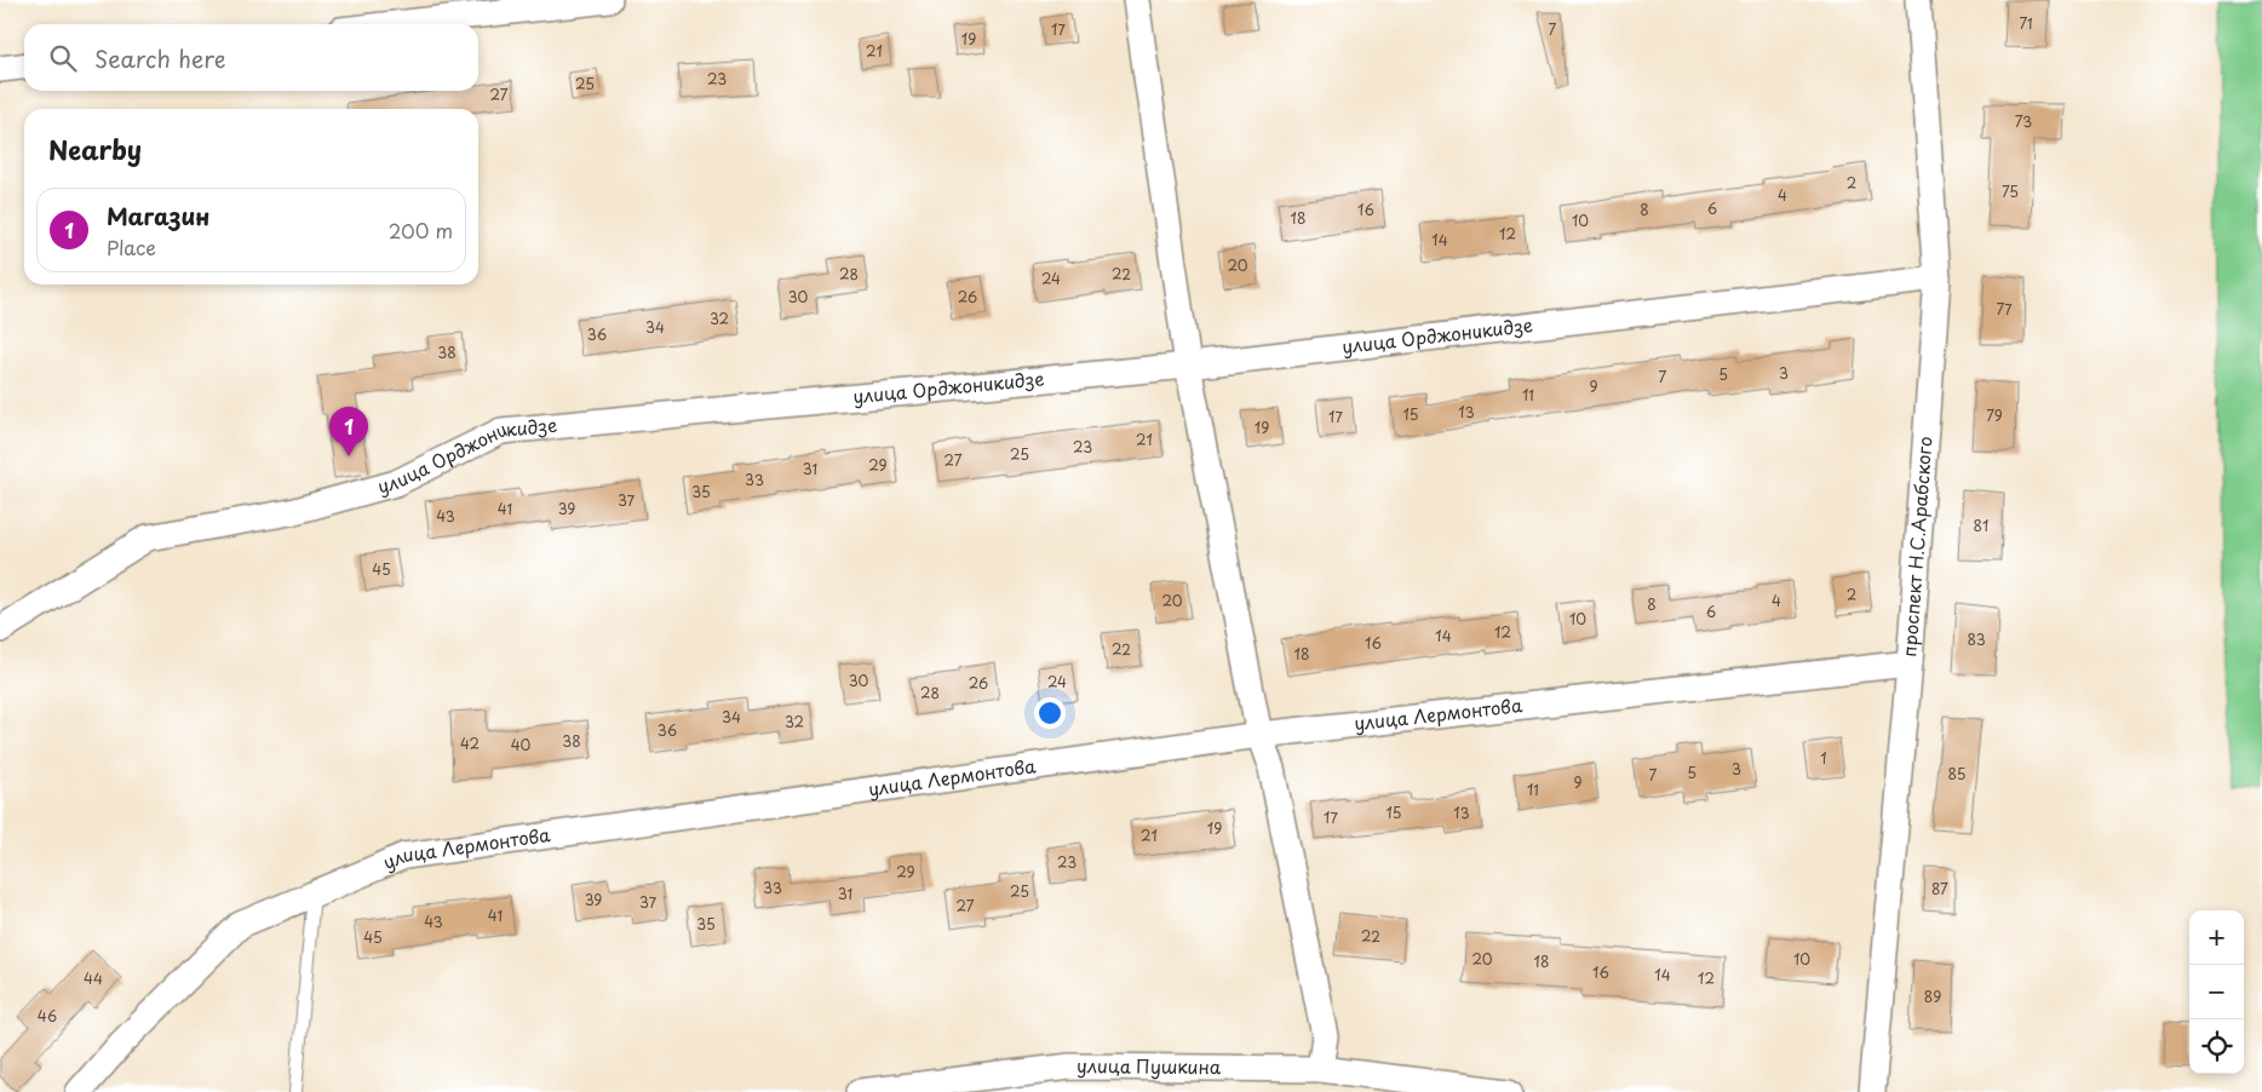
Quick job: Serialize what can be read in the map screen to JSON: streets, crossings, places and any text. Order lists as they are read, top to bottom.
{
  "streets": {
    "street": [
      "улица Орджоникидзе",
      "проспект Н.С.Арабского",
      "улица Лермонтова",
      "улица Пушкина"
    ]
  },
  "crossings": [
    ["улица Орджоникидзе", "проспект Н.С.Арабского"],
    ["проспект Н.С.Арабского", "улица Лермонтова"]
  ],
  "house_numbers": [
    "71",
    "17",
    "7",
    "19",
    "21",
    "23",
    "25",
    "27",
    "73",
    "2",
    "75",
    "4",
    "6",
    "16",
    "8",
    "18",
    "10",
    "12",
    "14",
    "20",
    "28",
    "22",
    "24",
    "30",
    "26",
    "77",
    "32",
    "34",
    "36",
    "38",
    "3",
    "5",
    "7",
    "9",
    "11",
    "13",
    "15",
    "79",
    "17",
    "19",
    "21",
    "23",
    "25",
    "27",
    "29",
    "31",
    "33",
    "35",
    "37",
    "41",
    "39",
    "43",
    "81",
    "45",
    "2",
    "20",
    "4",
    "8",
    "6",
    "10",
    "12",
    "14",
    "83",
    "16",
    "22",
    "18",
    "30",
    "24",
    "26",
    "28",
    "34",
    "32",
    "36",
    "38",
    "42",
    "40",
    "1",
    "3",
    "5",
    "85",
    "7",
    "9",
    "11",
    "15",
    "13",
    "17",
    "19",
    "21",
    "23",
    "29",
    "33",
    "87",
    "25",
    "31",
    "39",
    "37",
    "27",
    "41",
    "43",
    "35",
    "22",
    "45",
    "20",
    "10",
    "18",
    "16",
    "14",
    "44",
    "12",
    "89",
    "46"
  ],
  "page": {
    "search": "Search here",
    "heading": "Nearby",
    "list": [
      {
        "mark": "1",
        "name": "Магазин",
        "note": "Place",
        "value": "200 m"
      }
    ],
    "pins": "1",
    "map_buttons": ["+", "−"]
  }
}
